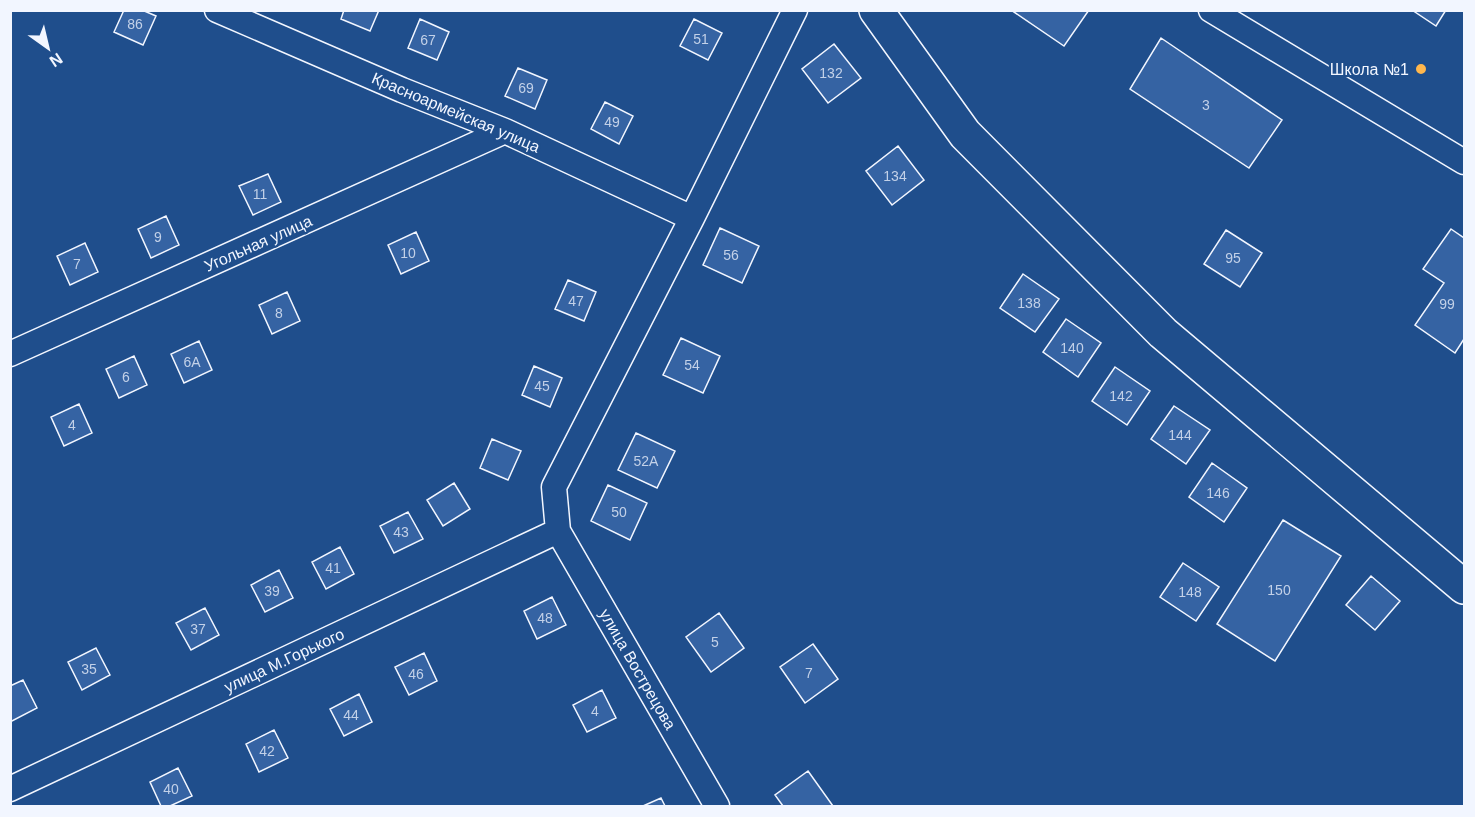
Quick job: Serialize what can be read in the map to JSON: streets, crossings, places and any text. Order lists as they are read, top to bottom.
{
  "streets": {
    "street": [
      "Красноармейская улица",
      "Угольная улица",
      "улица М.Горького",
      "улица Вострецова"
    ]
  },
  "crossings": [
    ["Красноармейская улица", "Угольная улица"],
    ["улица М.Горького", "улица Вострецова"]
  ],
  "places": ["Школа №1"],
  "house_numbers": [
    "86",
    "51",
    "67",
    "132",
    "69",
    "3",
    "49",
    "134",
    "11",
    "9",
    "10",
    "56",
    "95",
    "7",
    "47",
    "138",
    "99",
    "8",
    "140",
    "6А",
    "54",
    "6",
    "45",
    "142",
    "4",
    "144",
    "52А",
    "146",
    "50",
    "43",
    "41",
    "150",
    "39",
    "148",
    "48",
    "37",
    "5",
    "35",
    "7",
    "46",
    "4",
    "44",
    "42",
    "40"
  ],
  "north": "bottom right"
}
